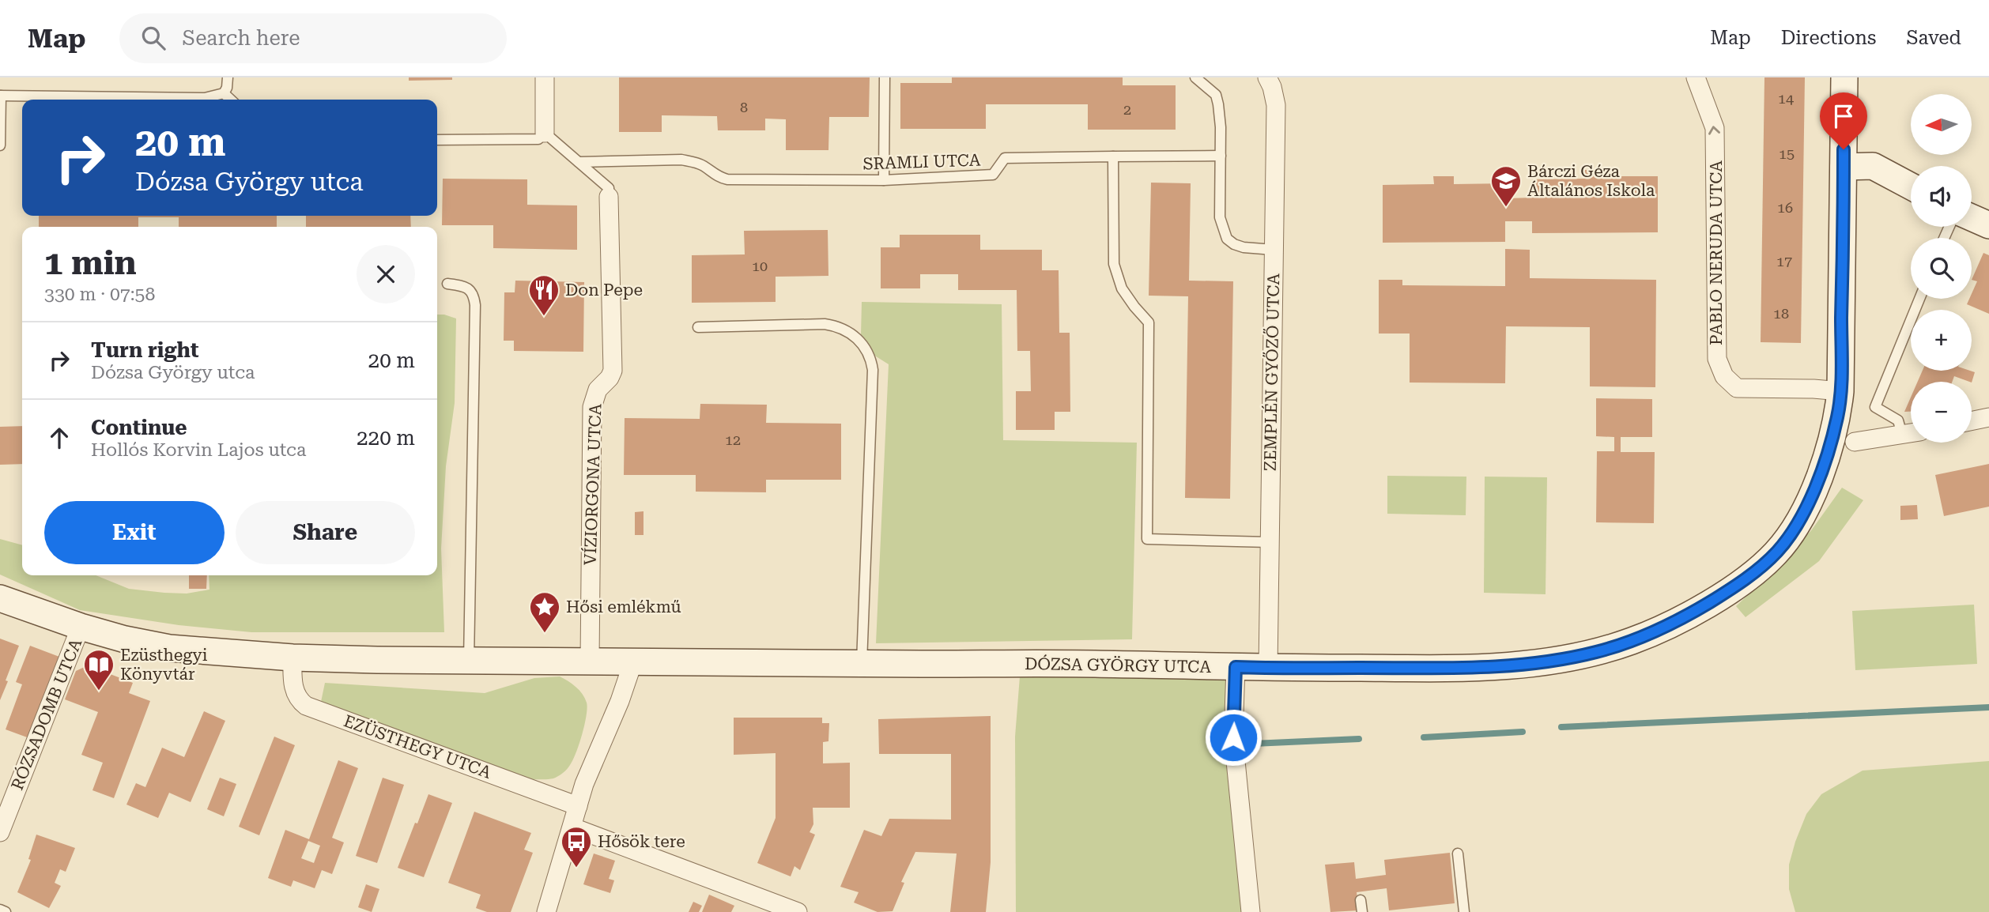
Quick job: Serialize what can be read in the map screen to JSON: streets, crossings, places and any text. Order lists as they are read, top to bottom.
{
  "streets": {
    "street": [
      "PABLO NERUDA UTCA",
      "ZEMPLÉN GYŐZŐ UTCA",
      "VÍZIORGONA UTCA",
      "DÓZSA GYÖRGY UTCA",
      "RÓZSADOMB UTCA",
      "EZÜSTHEGY UTCA"
    ],
    "lane": ["SRAMLI UTCA"]
  },
  "crossings": [
    ["SRAMLI UTCA", "VÍZIORGONA UTCA"],
    ["PABLO NERUDA UTCA", "DÓZSA GYÖRGY UTCA"],
    ["ZEMPLÉN GYŐZŐ UTCA", "DÓZSA GYÖRGY UTCA"]
  ],
  "one_way": ["PABLO NERUDA UTCA"],
  "places": {
    "school or university": ["Bárczi Géza Általános Iskola"],
    "restaurant": ["Don Pepe"],
    "place": ["Hősi emlékmű"],
    "library": ["Ezüsthegyi Könyvtár"],
    "bus stop": ["Hősök tere"]
  },
  "house_numbers": [
    "14",
    "8",
    "2",
    "15",
    "16",
    "17",
    "10",
    "18",
    "12"
  ],
  "north": "left",
  "page": {
    "header": "Map",
    "search": "Search here",
    "nav": ["Map", "Directions", "Saved"],
    "map_buttons": ["+", "−"],
    "turn": ["20 m", "Dózsa György utca"],
    "heading": ["1 min", "330 m · 07:58"],
    "list": [
      {
        "name": "Turn right",
        "note": "Dózsa György utca",
        "value": "20 m"
      },
      {
        "name": "Continue",
        "note": "Hollós Korvin Lajos utca",
        "value": "220 m"
      }
    ],
    "buttons": ["Exit", "Share"]
  }
}
